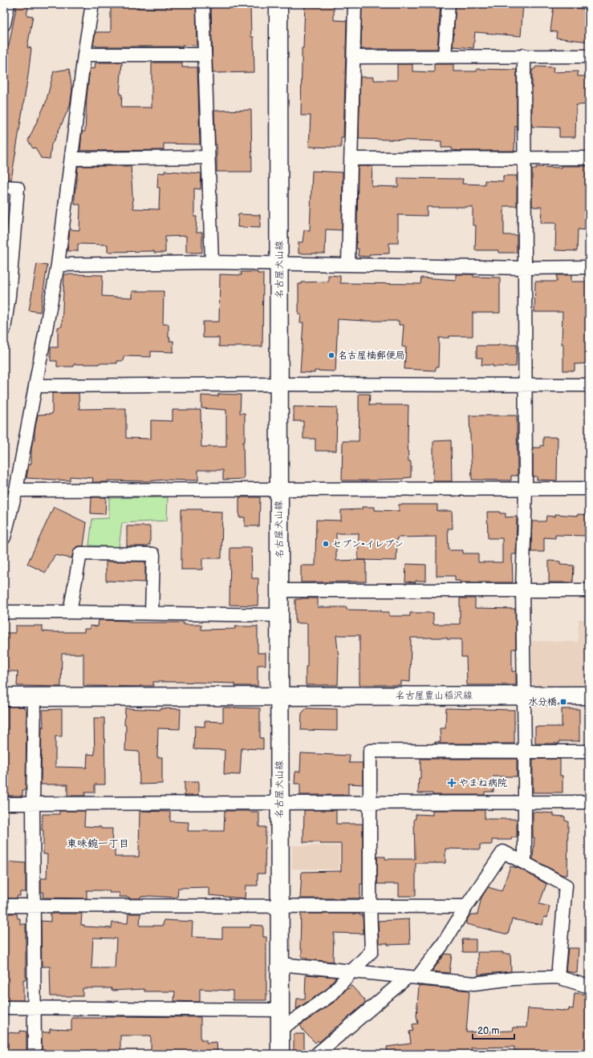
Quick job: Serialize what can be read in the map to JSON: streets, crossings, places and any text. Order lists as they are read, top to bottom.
{
  "streets": {
    "main road": ["名古屋犬山線", "名古屋豊山稲沢線"]
  },
  "crossings": [
    ["名古屋犬山線", "名古屋豊山稲沢線"]
  ],
  "districts": ["東味鋺一丁目"],
  "places": {
    "other": ["名古屋楠郵便局", "セブン-イレブン"],
    "transit": ["水分橋"],
    "health": ["やまね病院"]
  },
  "scale_bar": "20 m"
}
